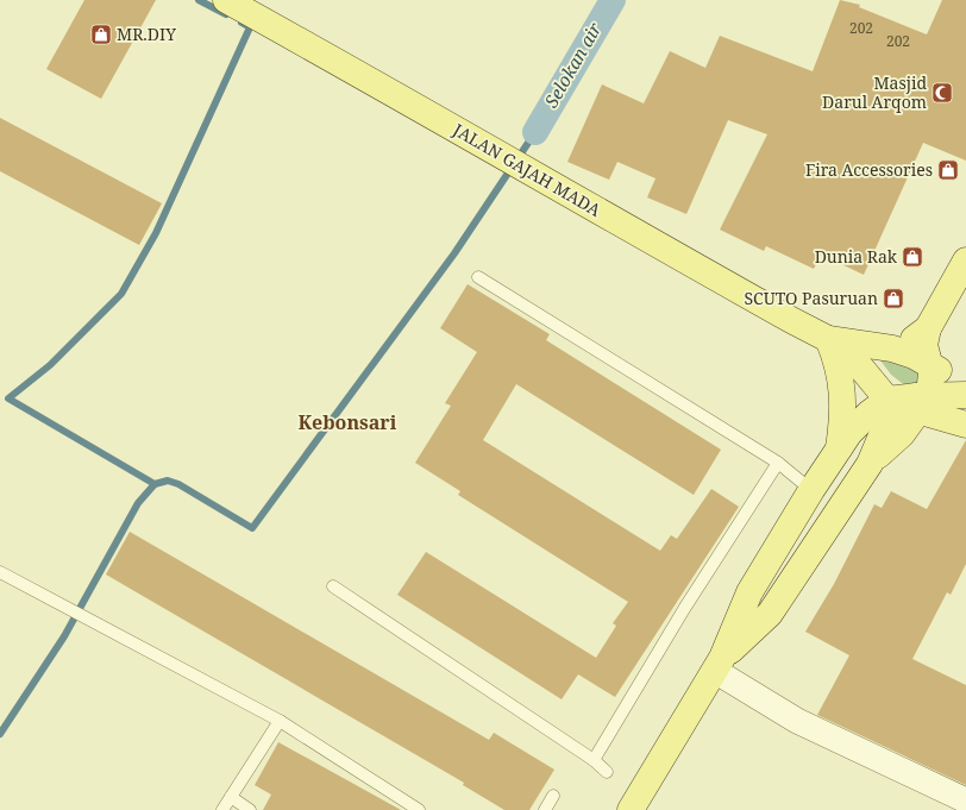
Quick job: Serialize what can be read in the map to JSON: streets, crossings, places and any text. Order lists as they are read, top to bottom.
{
  "streets": {
    "main road": ["JALAN GAJAH MADA"]
  },
  "districts": ["Kebonsari"],
  "water": ["Selokan air"],
  "places": {
    "shop": [
      "MR.DIY",
      "Fira Accessories",
      "Dunia Rak",
      "SCUTO Pasuruan"
    ],
    "mosque": ["Masjid Darul Arqom"]
  },
  "house_numbers": ["202", "202"]
}
